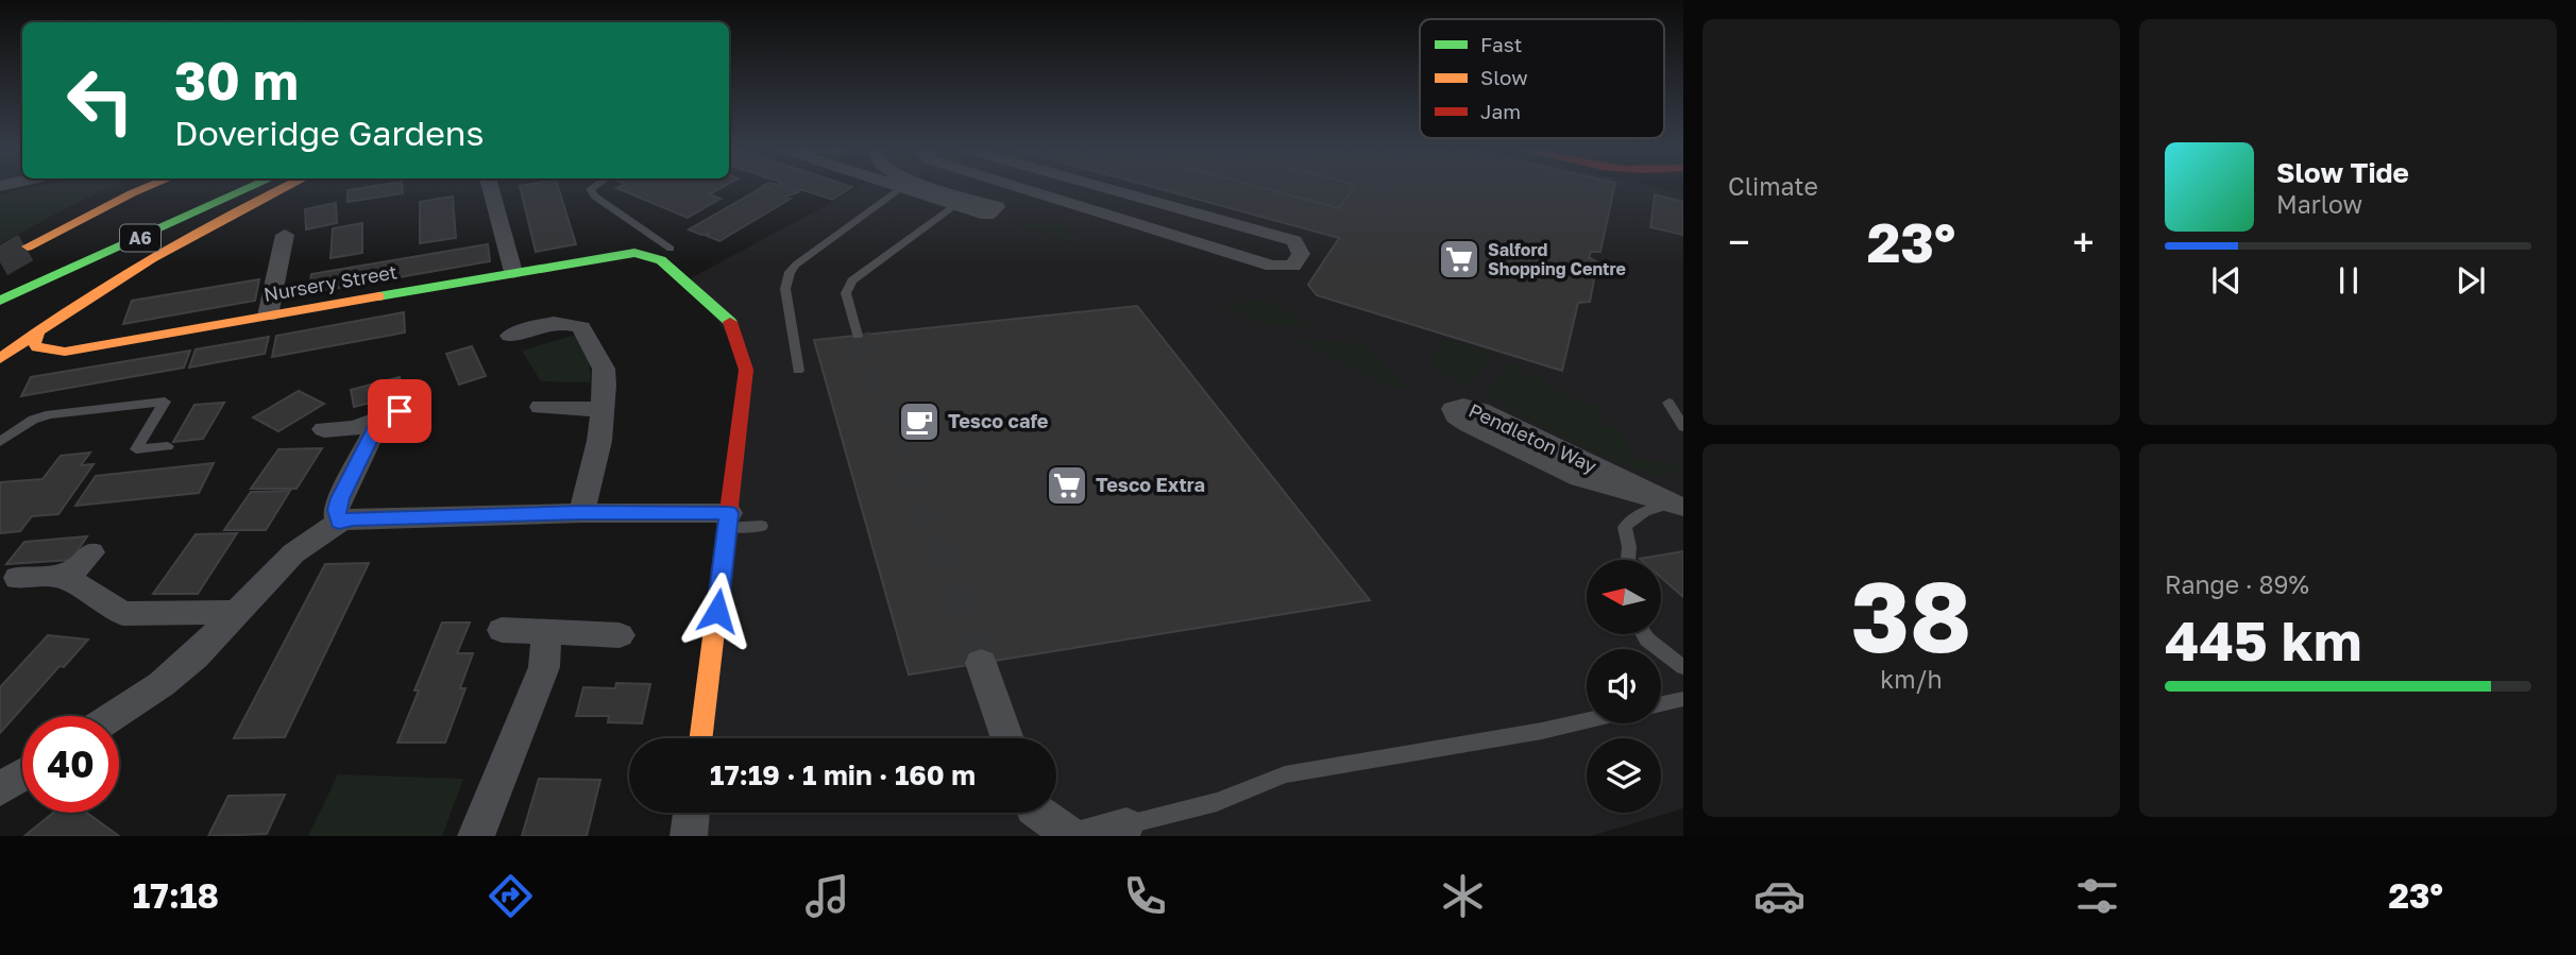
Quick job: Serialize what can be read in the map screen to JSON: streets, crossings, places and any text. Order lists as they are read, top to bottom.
{
  "streets": {
    "main road": ["A6", "Nursery Street"],
    "street": ["Pendleton Way"]
  },
  "places": {
    "supermarket": ["Salford Shopping Centre", "Tesco Extra"],
    "cafe": ["Tesco cafe"]
  },
  "legend": ["Fast", "Slow", "Jam"],
  "north": "left",
  "page": {
    "tile": [
      "Climate",
      ["38", "km/h"],
      ["Range · 89%", "445 km"]
    ],
    "turn": ["30 m", "Doveridge Gardens"],
    "song": ["Slow Tide", "Marlow"],
    "heat": ["−", "23°", "+"],
    "limit": "40",
    "trip": "17:19 · 1 min · 160 m",
    "tabs": ["17:18", "23°"]
  }
}
